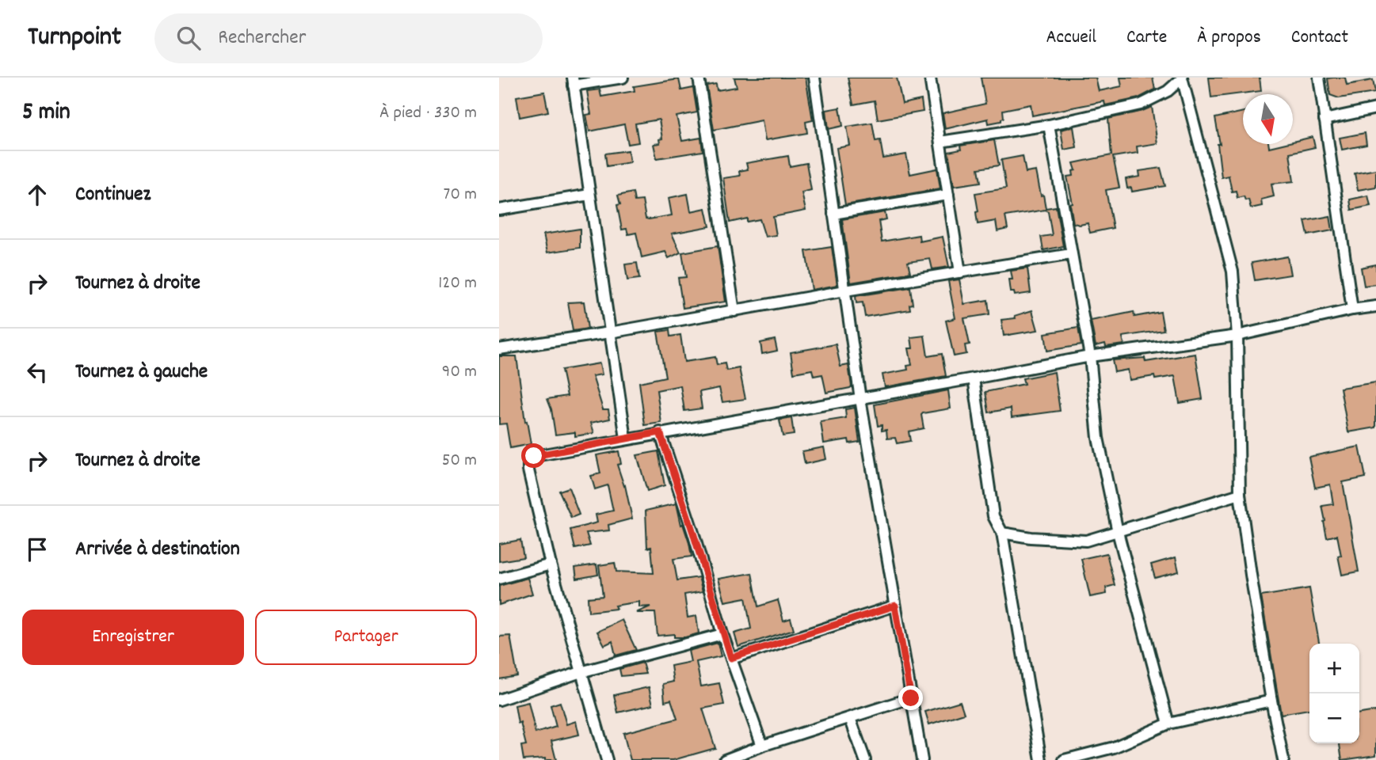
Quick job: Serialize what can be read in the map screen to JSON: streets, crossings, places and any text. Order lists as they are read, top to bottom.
{
  "north": "bottom",
  "page": {
    "header": "Turnpoint",
    "search": "Rechercher",
    "nav": [
      "Accueil",
      "Carte",
      "À propos",
      "Contact"
    ],
    "heading": ["5 min", "À pied · 330 m"],
    "list": [
      ["Continuez", "70 m"],
      ["Tournez à droite", "120 m"],
      ["Tournez à gauche", "90 m"],
      ["Tournez à droite", "50 m"],
      "Arrivée à destination"
    ],
    "buttons": ["Enregistrer", "Partager"],
    "map_buttons": ["+", "−"]
  }
}
